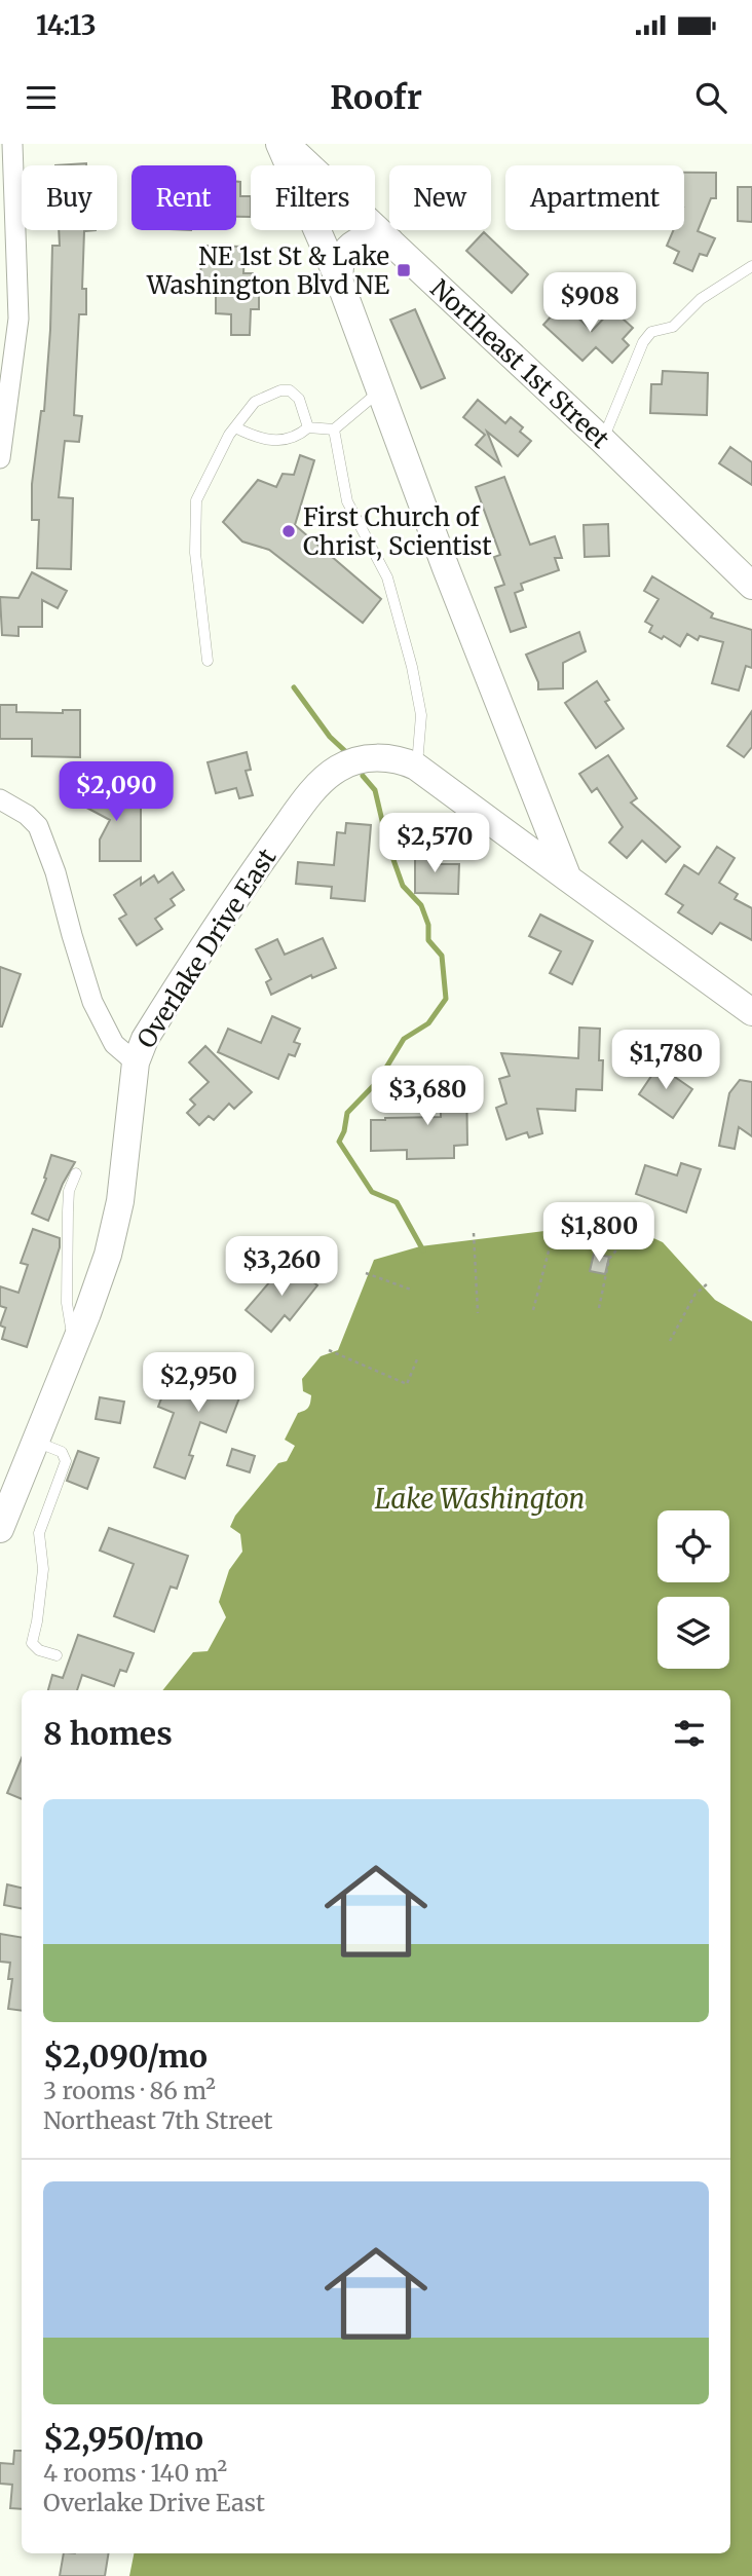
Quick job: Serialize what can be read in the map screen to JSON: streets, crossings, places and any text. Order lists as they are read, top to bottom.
{
  "streets": {
    "main road": ["Northeast 1st Street", "Overlake Drive East"]
  },
  "water": ["Lake Washington"],
  "places": {
    "transit": ["NE 1st St & Lake Washington Blvd NE"],
    "other": ["First Church of Christ, Scientist"]
  },
  "page": {
    "status": "14:13",
    "header": "Roofr",
    "chip": [
      "Buy",
      "Rent",
      "Filters",
      "New",
      "Apartment"
    ],
    "price": [
      "$908",
      "$2,090",
      "$2,570",
      "$1,780",
      "$3,680",
      "$1,800",
      "$3,260",
      "$2,950"
    ],
    "heading": "8 homes",
    "list": [
      {
        "name": "$2,090/mo",
        "note": "3 rooms · 86 m² · Northeast 7th Street"
      },
      {
        "name": "$2,950/mo",
        "note": "4 rooms · 140 m² · Overlake Drive East"
      }
    ]
  }
}
